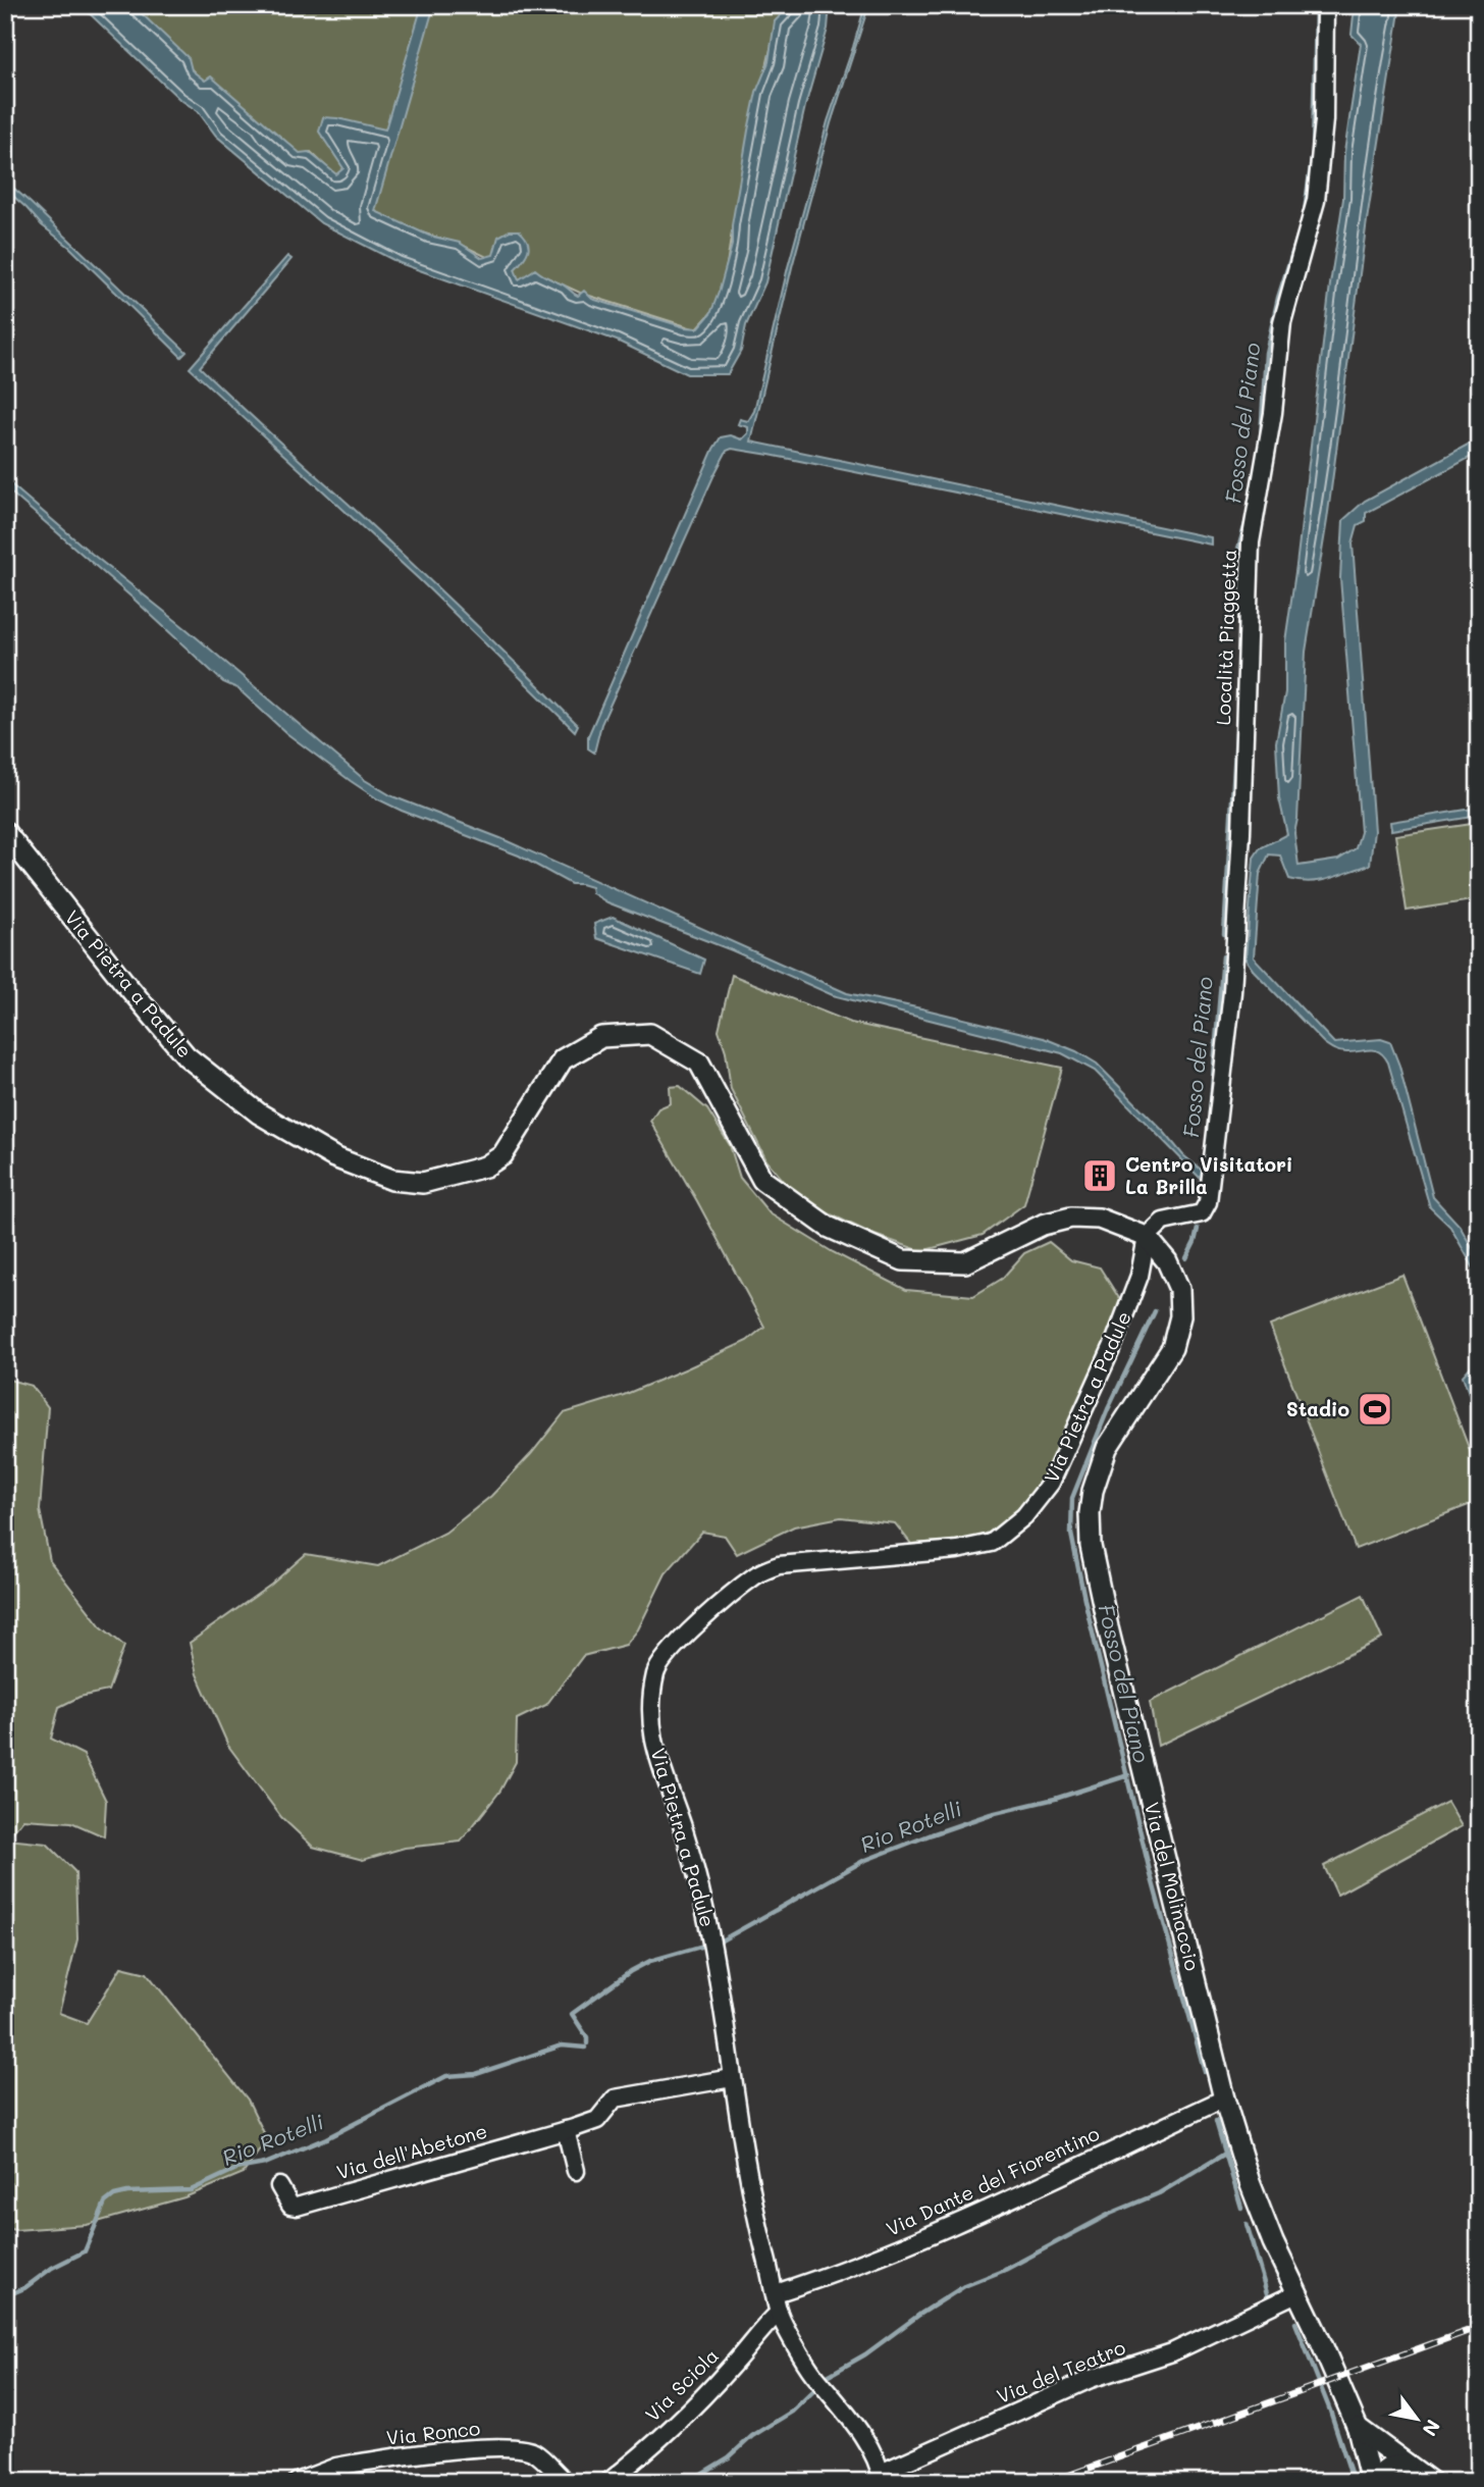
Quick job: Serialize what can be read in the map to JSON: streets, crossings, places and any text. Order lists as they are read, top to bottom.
{
  "streets": {
    "street": [
      "Località Piaggetta",
      "Via Pietra a Padule",
      "Via del Molinaccio",
      "Via dell'Abetone",
      "Via Dante del Fiorentino",
      "Via del Teatro",
      "Via Sciola",
      "Via Ronco"
    ]
  },
  "crossings": [
    ["Località Piaggetta", "Via Pietra a Padule"],
    ["Località Piaggetta", "Via del Molinaccio"],
    ["Via Pietra a Padule", "Via del Molinaccio"],
    ["Via Pietra a Padule", "Via dell'Abetone"],
    ["Via Pietra a Padule", "Via Dante del Fiorentino"],
    ["Via Pietra a Padule", "Via del Teatro"],
    ["Via Pietra a Padule", "Via Sciola"],
    ["Via del Molinaccio", "Via Dante del Fiorentino"],
    ["Via del Molinaccio", "Via del Teatro"]
  ],
  "water": ["Fosso del Piano", "Rio Rotelli"],
  "places": {
    "building": ["Centro Visitatori La Brilla"],
    "sports": ["Stadio"]
  },
  "north": "bottom right"
}
